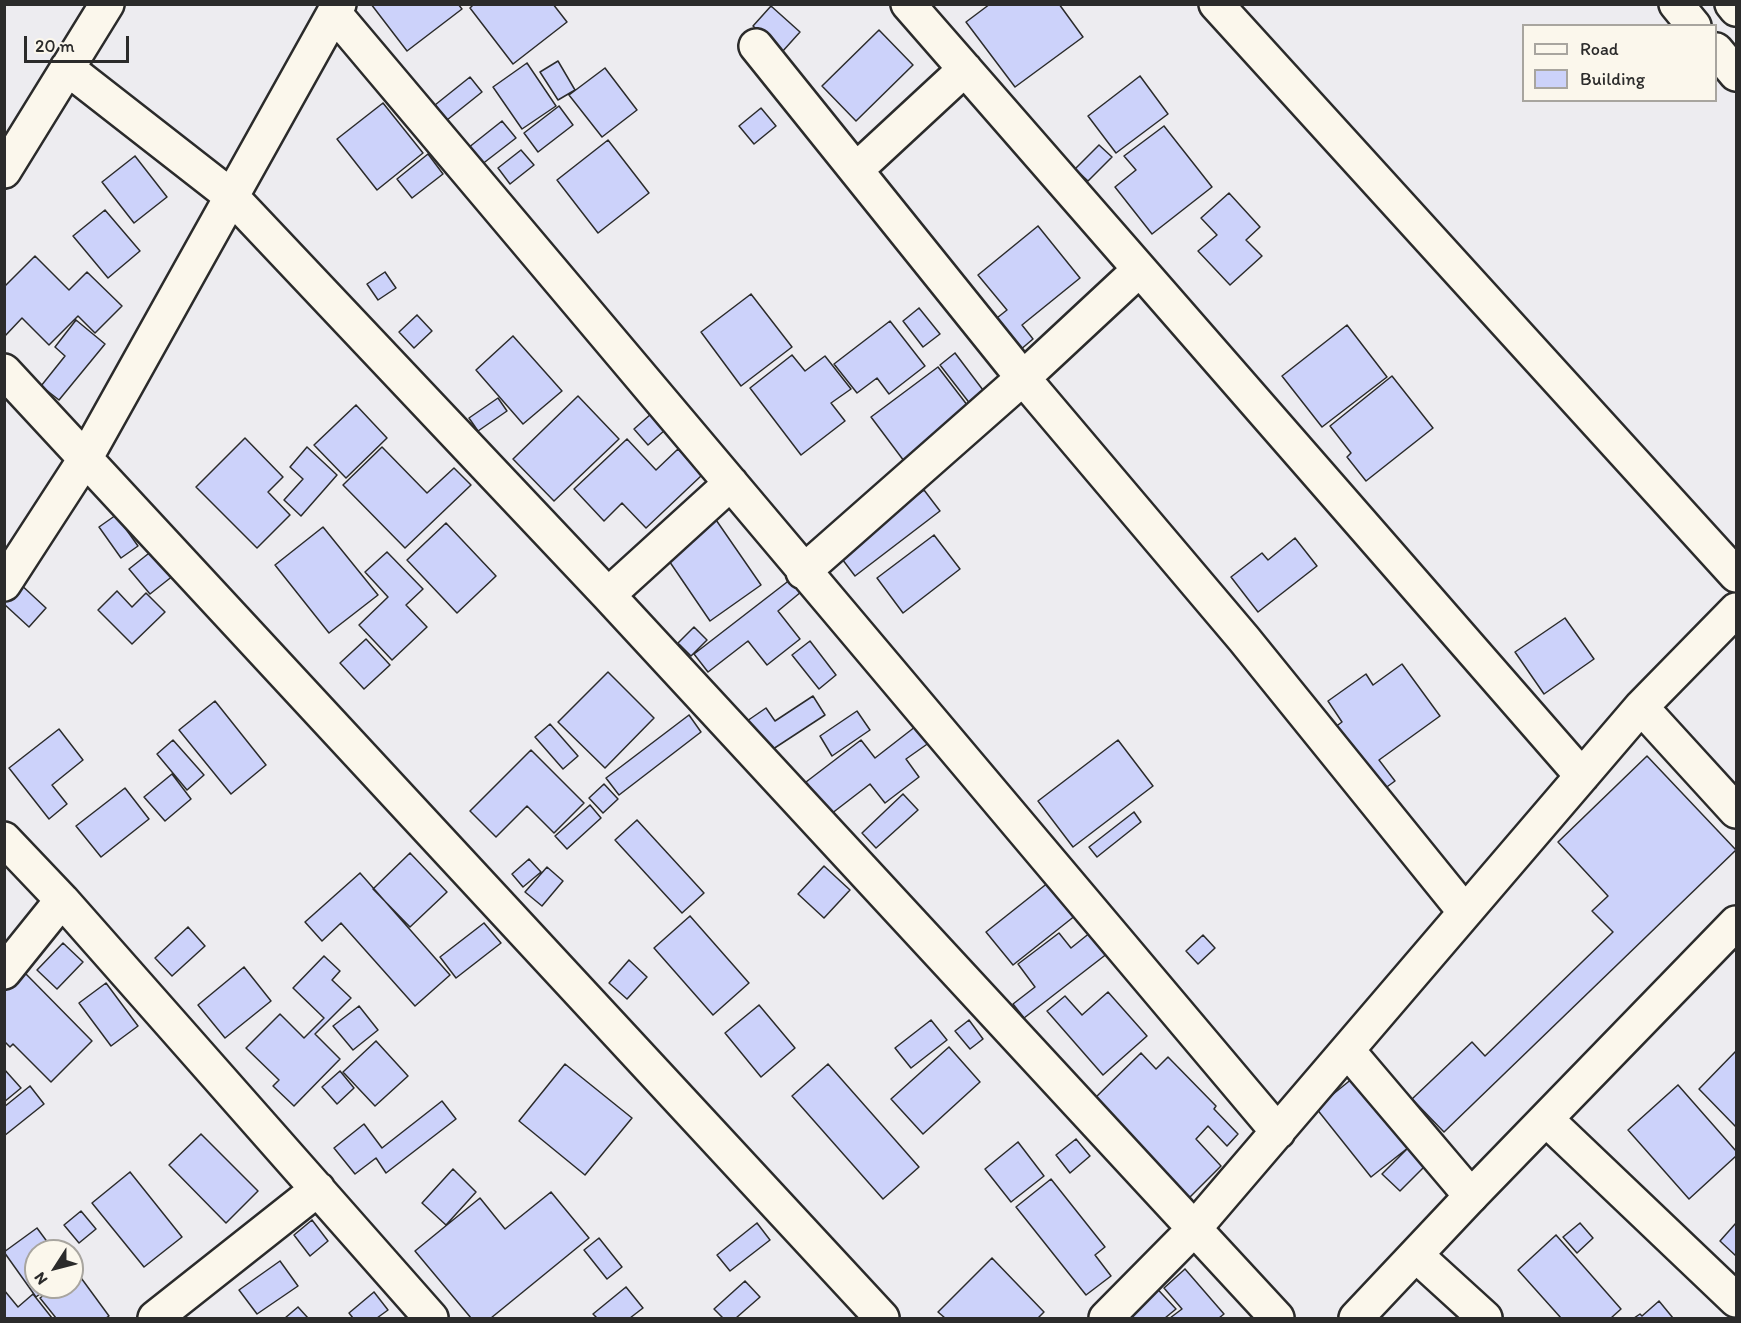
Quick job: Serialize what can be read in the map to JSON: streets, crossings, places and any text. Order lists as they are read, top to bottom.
{
  "legend": ["Road", "Building"],
  "scale_bar": "20 m",
  "north": "bottom left"
}
